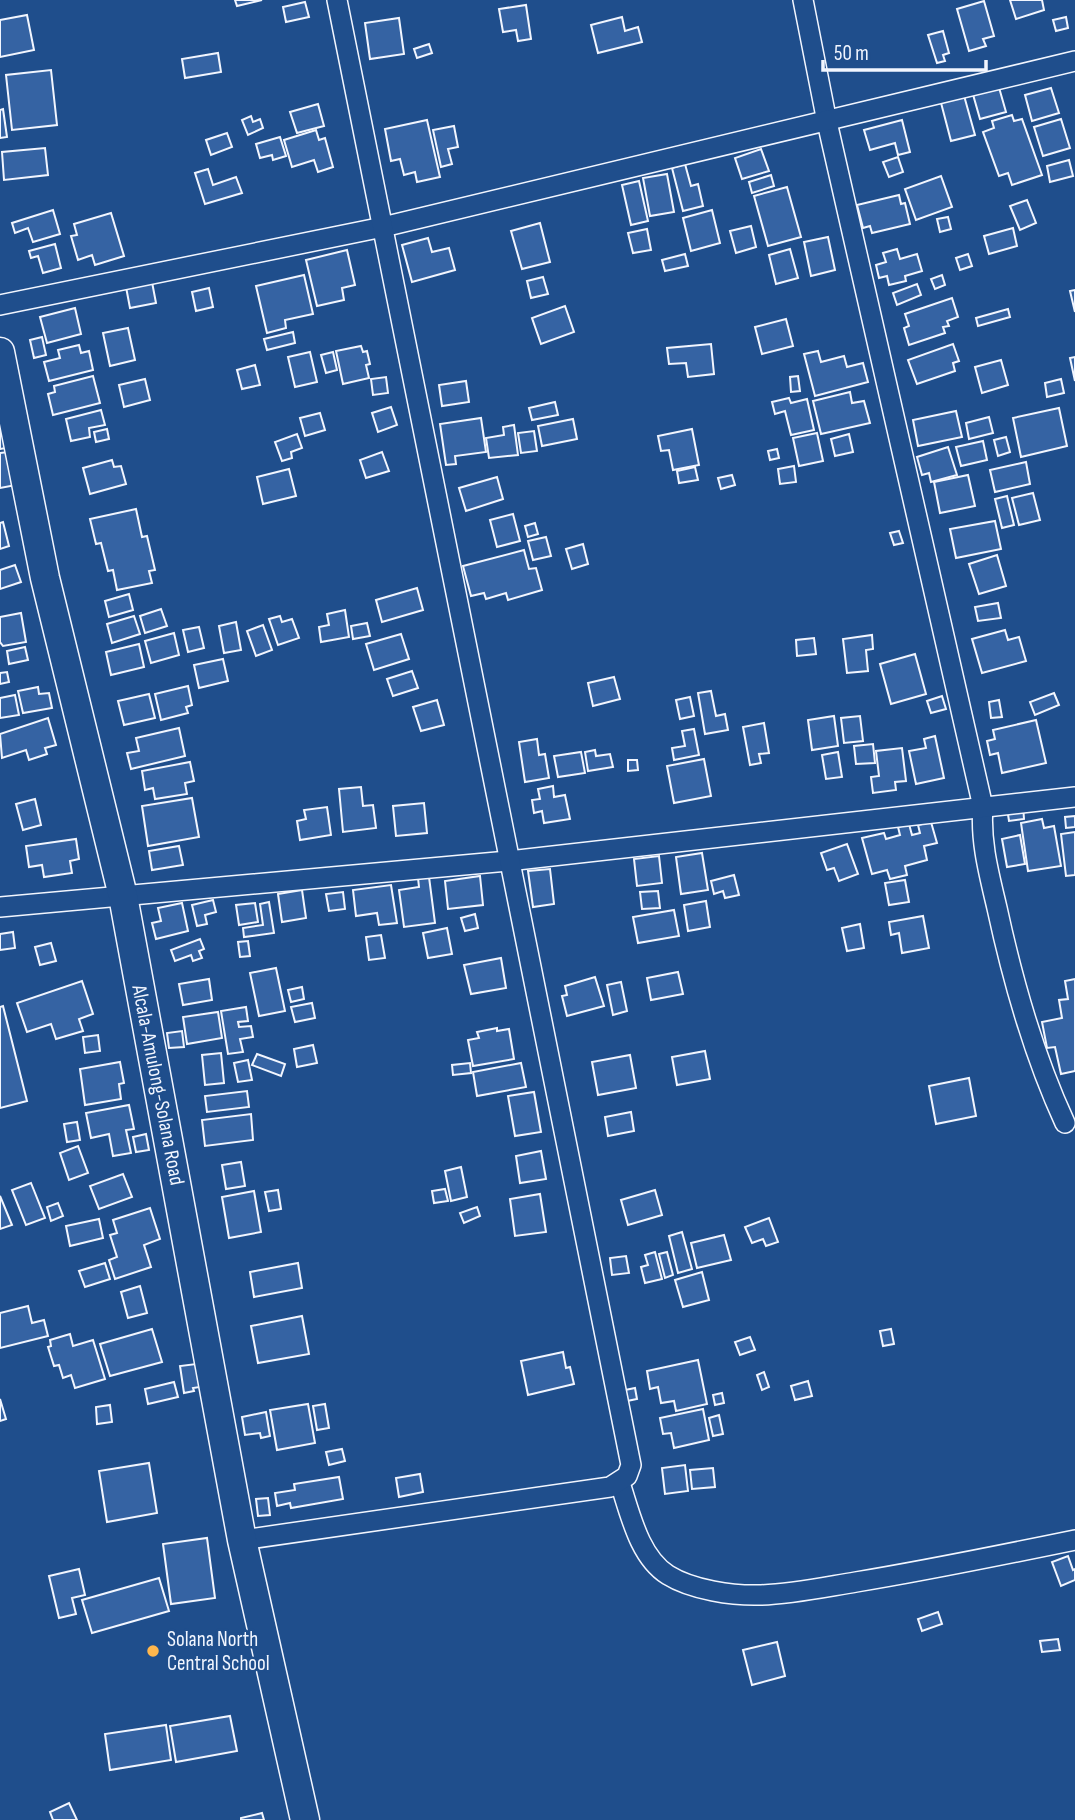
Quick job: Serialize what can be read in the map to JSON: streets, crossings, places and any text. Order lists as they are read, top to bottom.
{
  "streets": {
    "main road": ["Alcala-Amulong-Solana Road"]
  },
  "places": ["Solana North Central School"],
  "scale_bar": "50 m"
}
